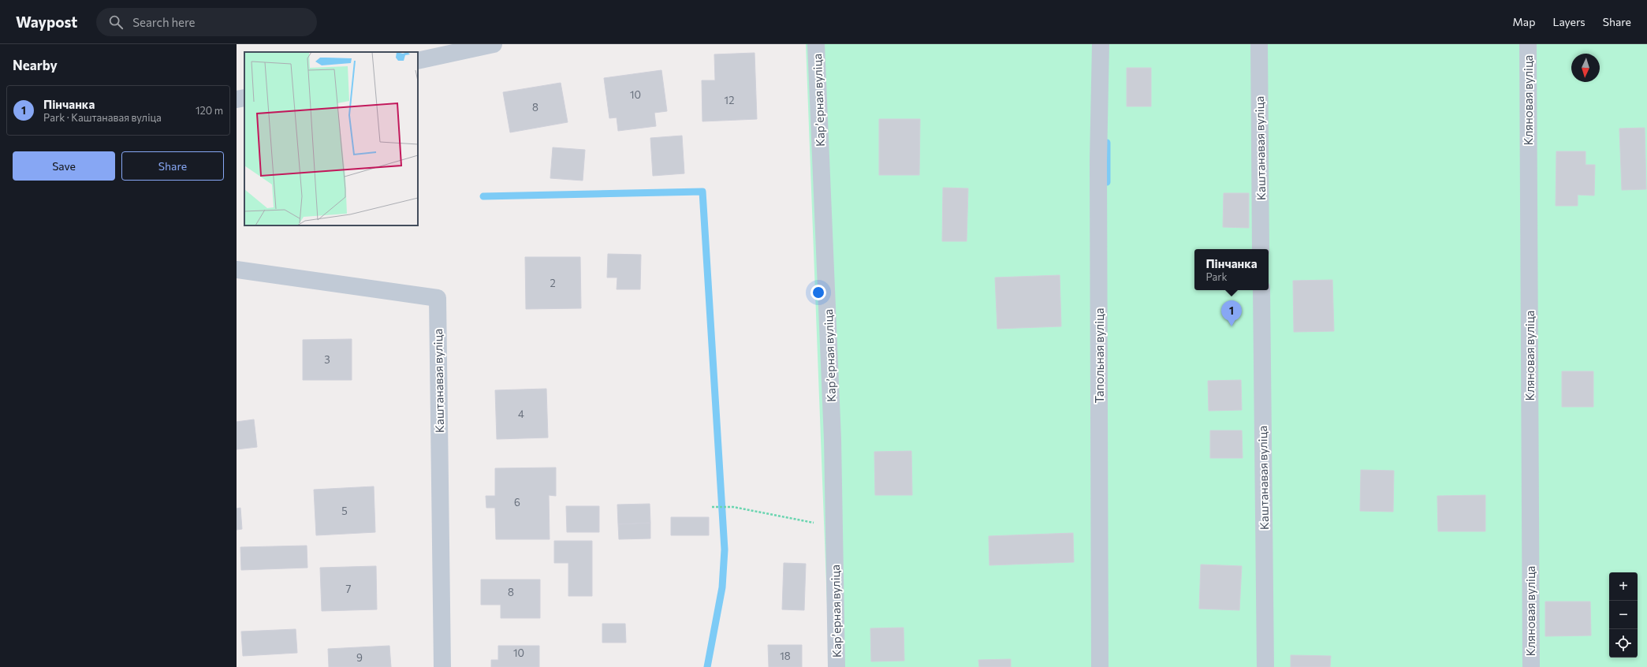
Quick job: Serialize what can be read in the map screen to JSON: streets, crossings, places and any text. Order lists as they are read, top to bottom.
{
  "streets": {
    "street": [
      "Карʼерная вуліца",
      "Кляновая вуліца",
      "Каштанавая вуліца",
      "Тапольная вуліца"
    ]
  },
  "house_numbers": [
    "10",
    "12",
    "8",
    "2",
    "3",
    "4",
    "6",
    "5",
    "7",
    "8",
    "10",
    "18",
    "9"
  ],
  "north": "bottom",
  "page": {
    "header": "Waypost",
    "search": "Search here",
    "nav": ["Map", "Layers", "Share"],
    "heading": "Nearby",
    "list": [
      {
        "mark": "1",
        "name": "Пінчанка",
        "note": "Park · Каштанавая вуліца",
        "value": "120 m"
      }
    ],
    "buttons": ["Save", "Share"],
    "popup": ["Пінчанка", "Park"],
    "pins": "1",
    "map_buttons": ["+", "−"]
  }
}
